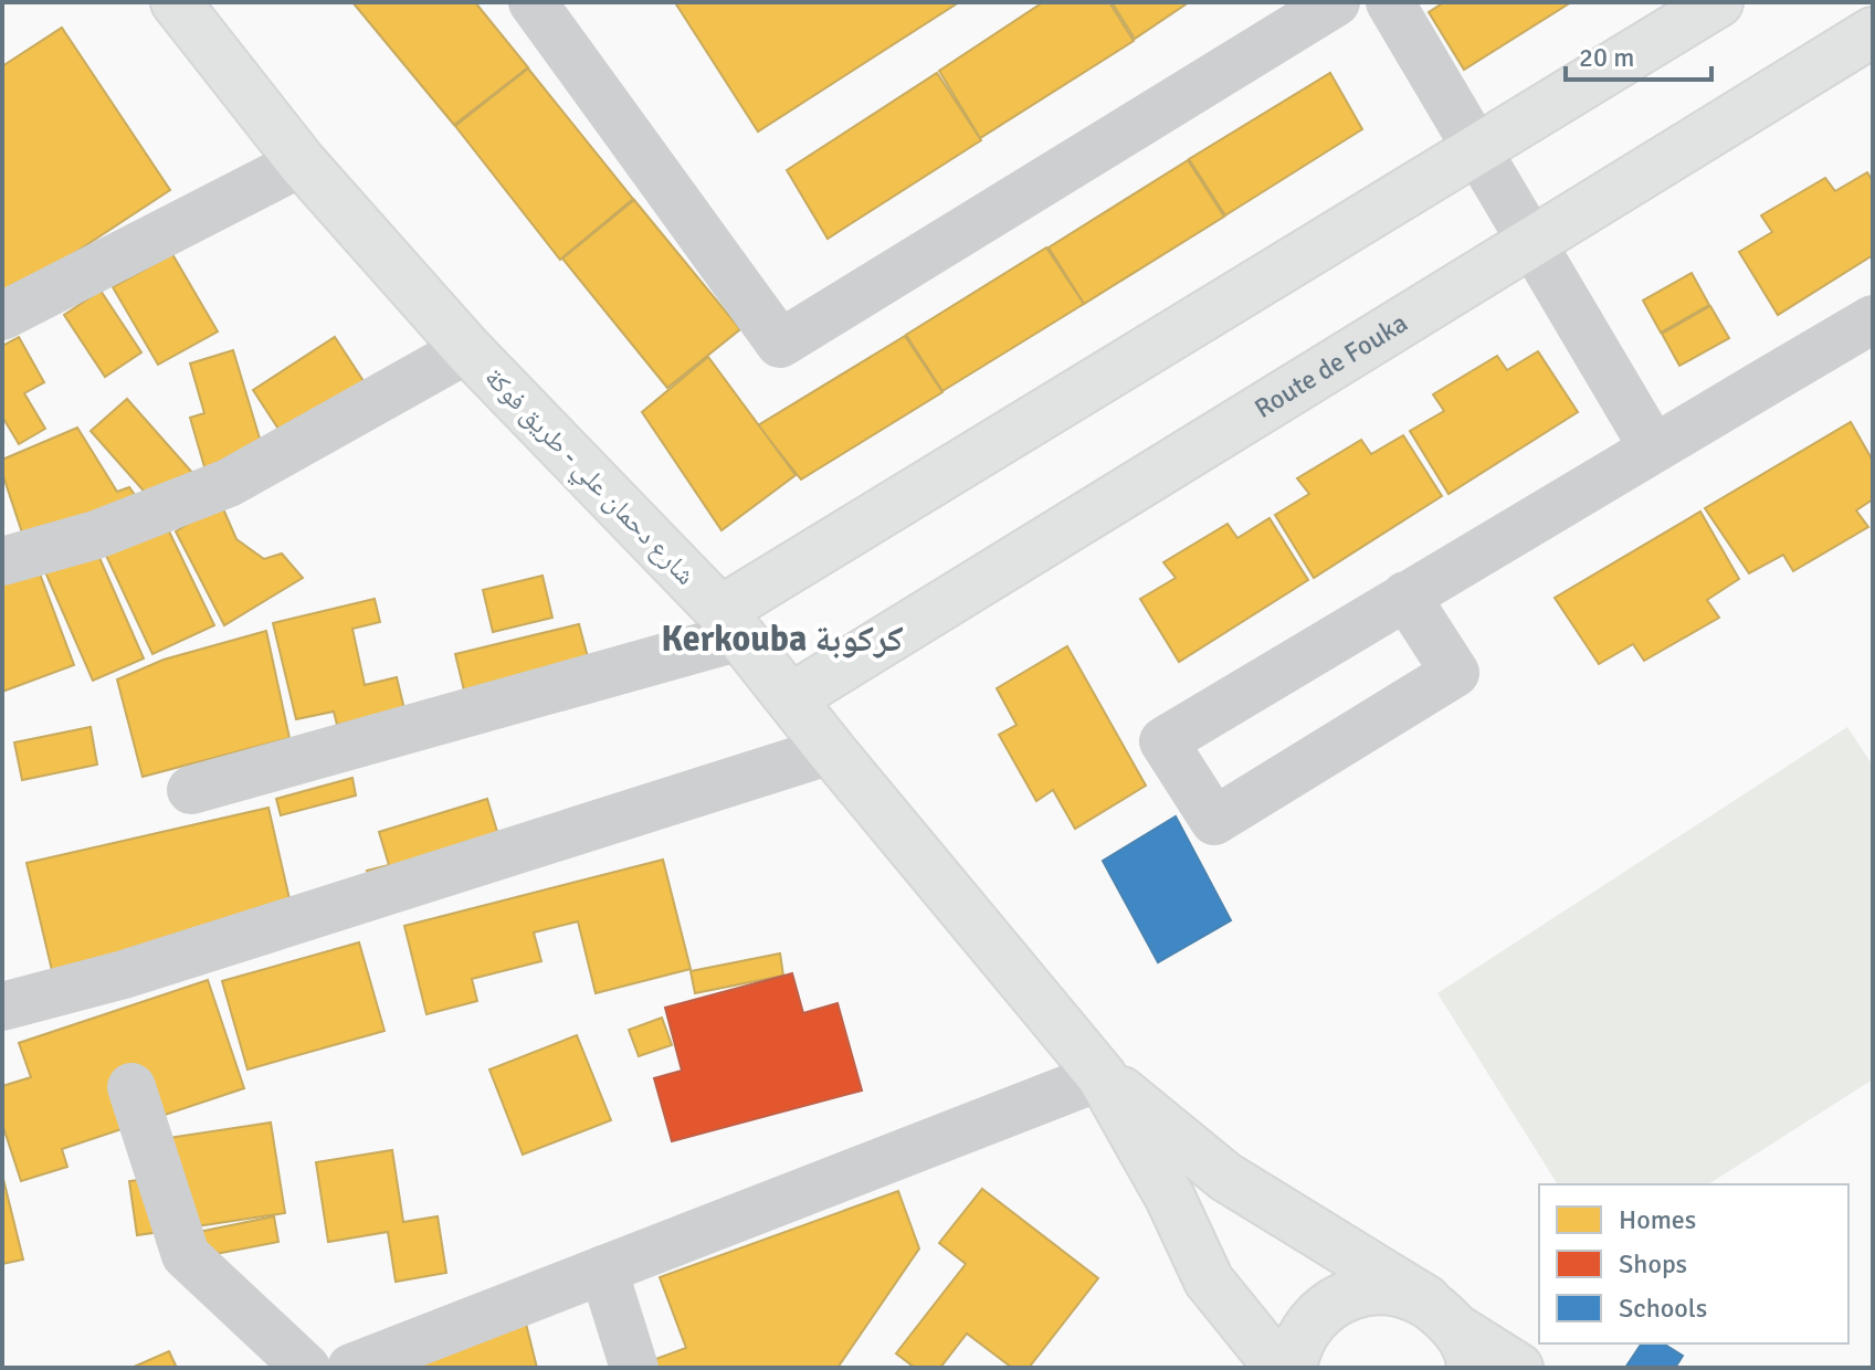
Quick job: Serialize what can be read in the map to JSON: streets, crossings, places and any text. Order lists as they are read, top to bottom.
{
  "streets": {
    "main road": ["Route de Fouka", "شارع دحمان علي - طريق فوكة"]
  },
  "crossings": [
    ["Route de Fouka", "شارع دحمان علي - طريق فوكة"]
  ],
  "districts": ["Kerkouba كركوبة"],
  "legend": ["Homes", "Shops", "Schools"],
  "scale_bar": "20 m"
}
